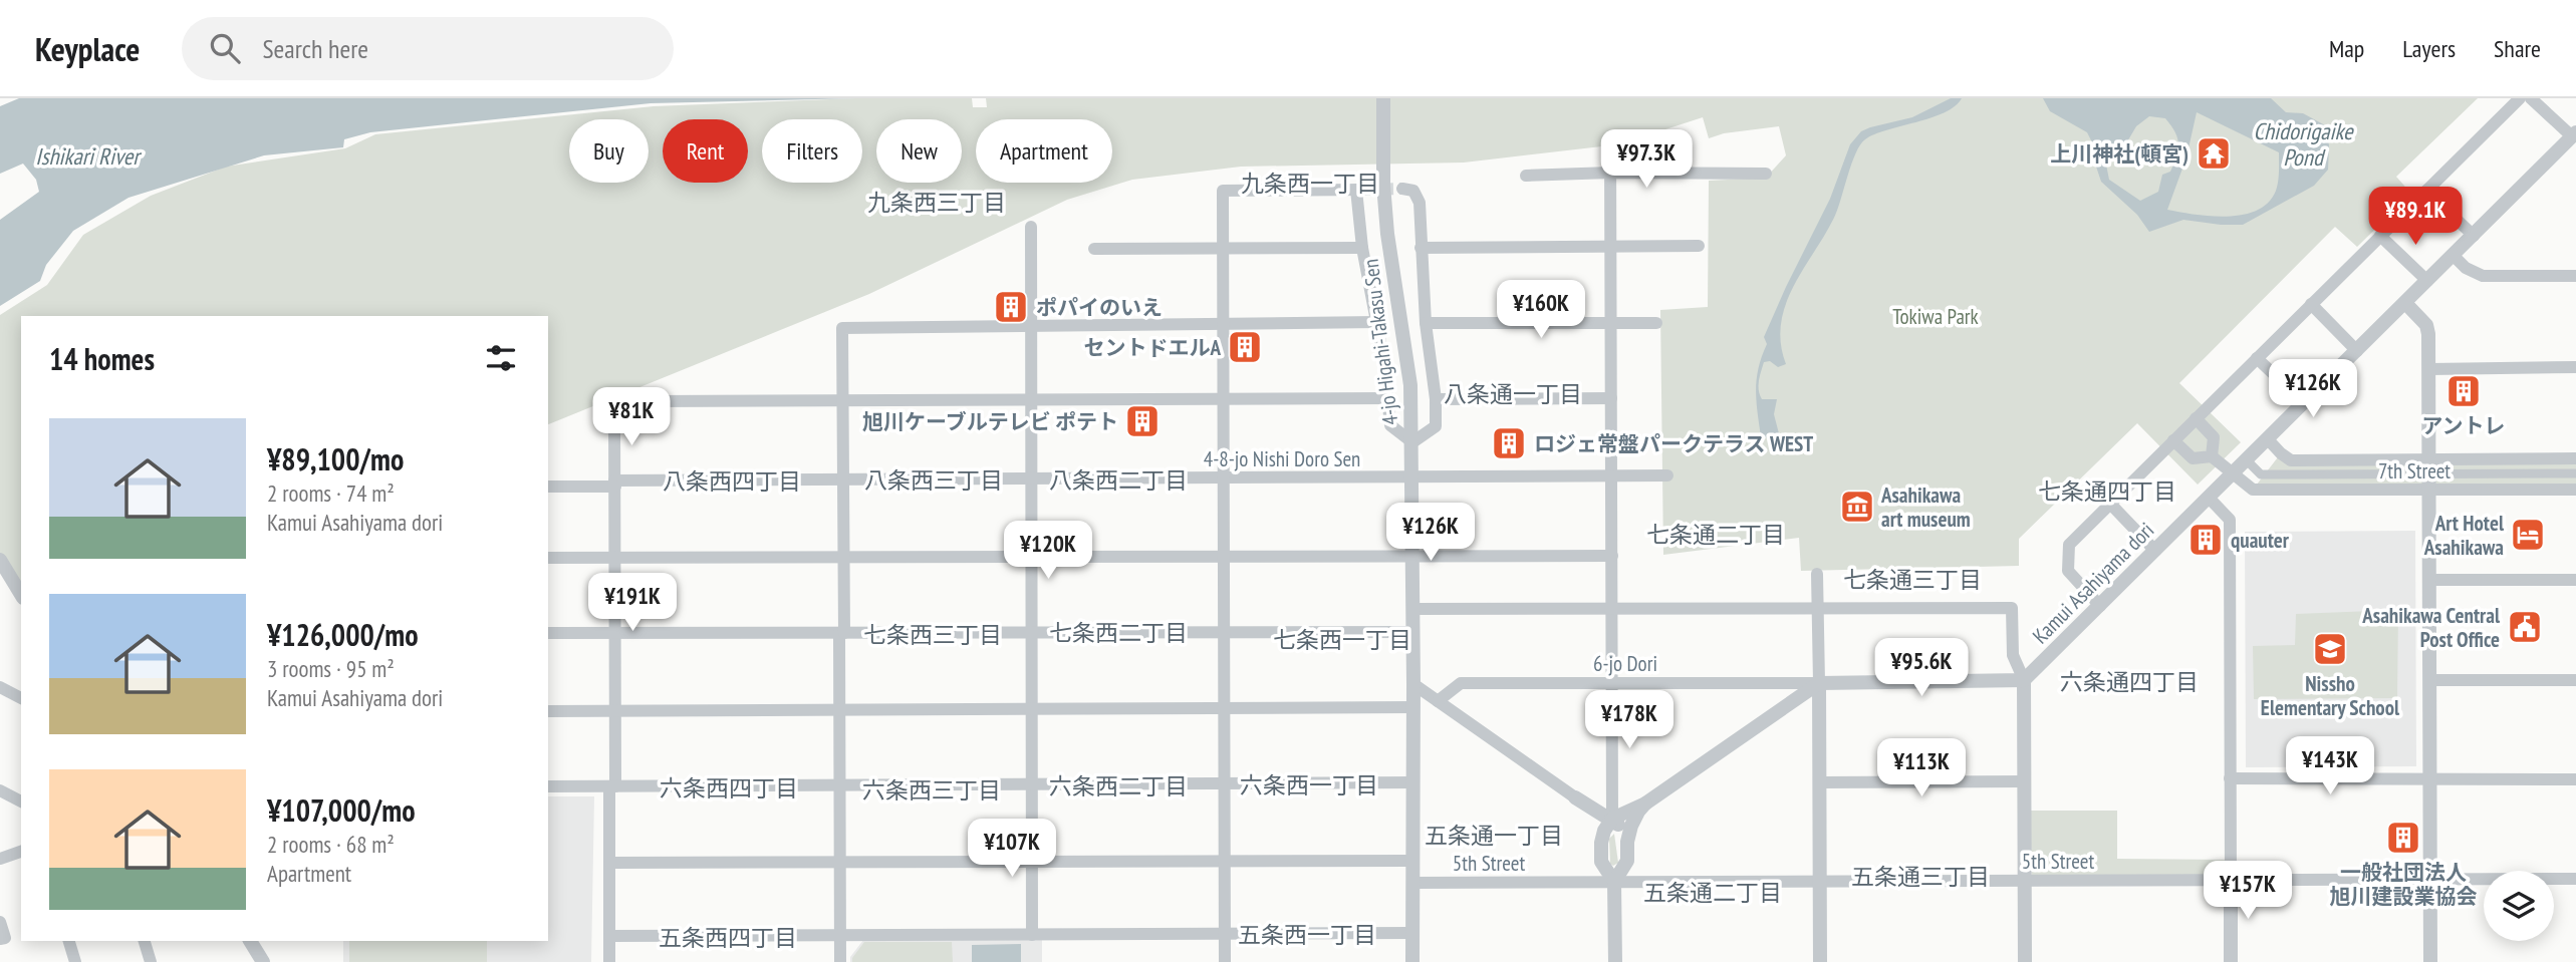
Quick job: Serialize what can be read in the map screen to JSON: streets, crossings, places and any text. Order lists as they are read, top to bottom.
{
  "streets": {
    "street": [
      "4-jo Higahi-Takasu Sen",
      "4-8-jo Nishi Doro Sen",
      "7th Street",
      "Kamui Asahiyama dori",
      "6-jo Dori",
      "5th Street"
    ]
  },
  "crossings": [
    ["4-jo Higahi-Takasu Sen", "4-8-jo Nishi Doro Sen"],
    ["4-jo Higahi-Takasu Sen", "5th Street"],
    ["7th Street", "Kamui Asahiyama dori"]
  ],
  "districts": [
    "九条西一丁目",
    "九条西三丁目",
    "八条通一丁目",
    "八条西三丁目",
    "八条西二丁目",
    "八条西四丁目",
    "七条通四丁目",
    "七条通二丁目",
    "七条通三丁目",
    "七条西二丁目",
    "七条西三丁目",
    "七条西一丁目",
    "六条通四丁目",
    "六条西一丁目",
    "六条西二丁目",
    "六条西四丁目",
    "六条西三丁目",
    "五条通一丁目",
    "五条通三丁目",
    "五条通二丁目",
    "五条西一丁目",
    "五条西四丁目"
  ],
  "water": ["Chidorigaike Pond", "Ishikari River"],
  "parks": ["Tokiwa Park"],
  "places": {
    "temple": ["上川神社(頓宮)"],
    "building": [
      "ポパイのいえ",
      "セントドエルA",
      "アントレ",
      "旭川ケーブルテレビ ポテト",
      "ロジェ常盤パークテラス WEST",
      "quauter",
      "一般社団法人 旭川建設業協会"
    ],
    "museum": ["Asahikawa art museum"],
    "hotel": ["Art Hotel Asahikawa"],
    "public building": ["Asahikawa Central Post Office"],
    "school or university": ["Nissho Elementary School"]
  },
  "page": {
    "header": "Keyplace",
    "search": "Search here",
    "nav": ["Map", "Layers", "Share"],
    "chip": [
      "Buy",
      "Rent",
      "Filters",
      "New",
      "Apartment"
    ],
    "price": [
      "¥97.3K",
      "¥89.1K",
      "¥160K",
      "¥126K",
      "¥81K",
      "¥126K",
      "¥120K",
      "¥191K",
      "¥95.6K",
      "¥178K",
      "¥143K",
      "¥113K",
      "¥107K",
      "¥157K"
    ],
    "heading": "14 homes",
    "list": [
      {
        "name": "¥89,100/mo",
        "note": "2 rooms · 74 m² · Kamui Asahiyama dori"
      },
      {
        "name": "¥126,000/mo",
        "note": "3 rooms · 95 m² · Kamui Asahiyama dori"
      },
      {
        "name": "¥107,000/mo",
        "note": "2 rooms · 68 m² · Apartment"
      }
    ]
  }
}
